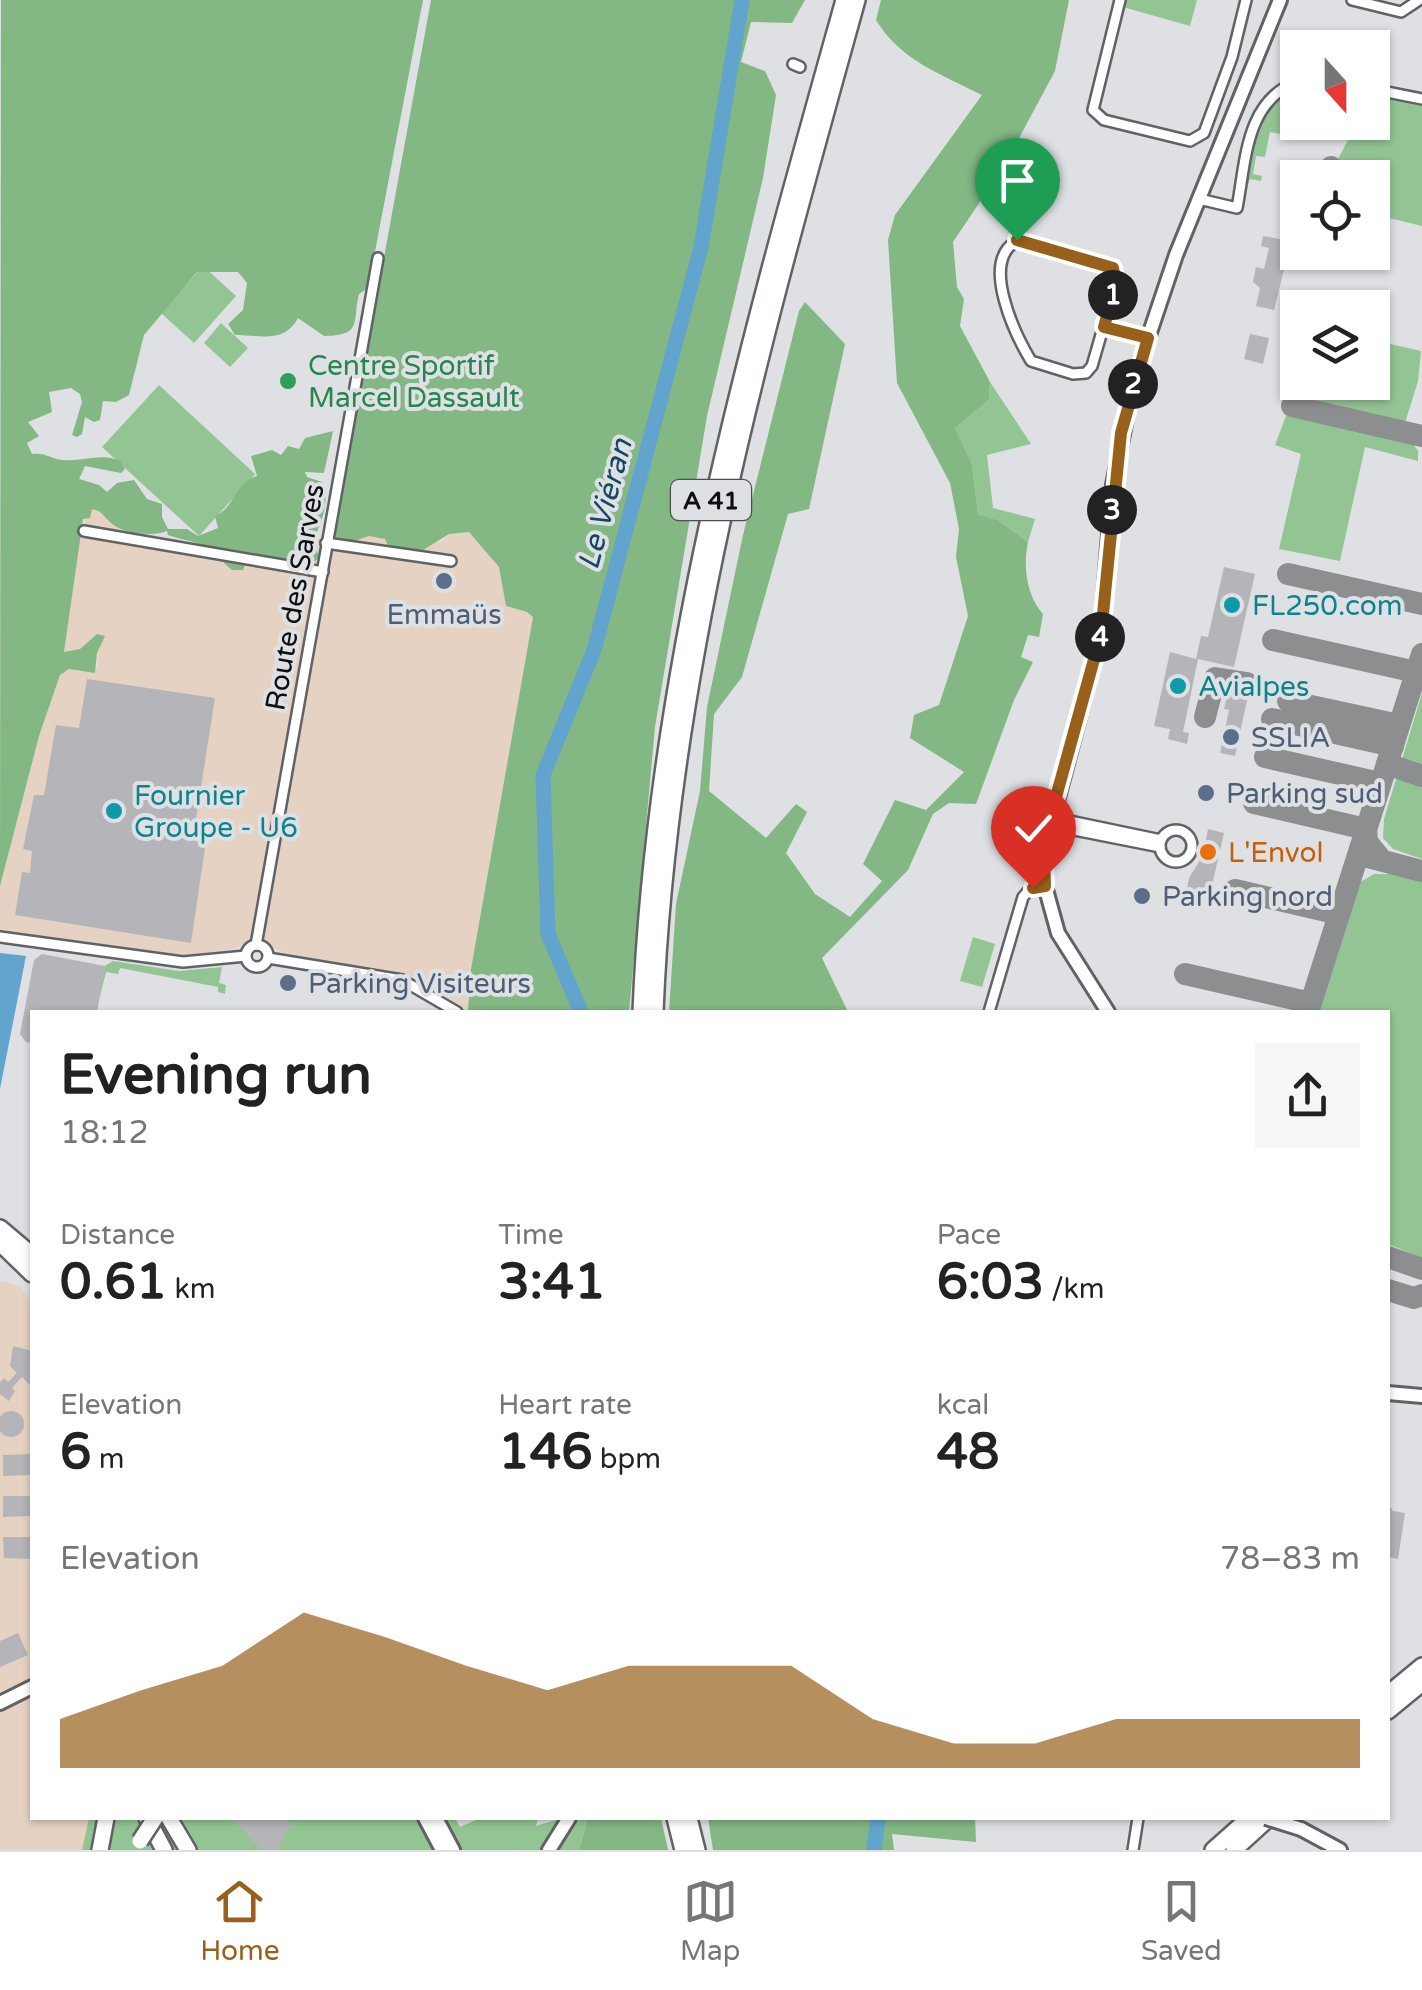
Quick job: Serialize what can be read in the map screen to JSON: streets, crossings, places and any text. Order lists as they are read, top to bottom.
{
  "streets": {
    "highway": ["A 41"],
    "street": ["Route des Sarves"]
  },
  "water": ["Le Viéran"],
  "places": [
    "Centre Sportif Marcel Dassault",
    "Emmaüs",
    "FL250.com",
    "Avialpes",
    "SSLIA",
    "Parking sud",
    "Fournier Groupe - U6",
    "L'Envol",
    "Parking nord",
    "Parking Visiteurs"
  ],
  "north": "bottom",
  "page": {
    "pins": [
      "1",
      "2",
      "3",
      "4"
    ],
    "heading": ["Evening run", "18:12"],
    "stats": [
      ["Distance", "0.61 km"],
      ["Time", "3:41"],
      ["Pace", "6:03 /km"],
      ["Elevation", "6 m"],
      ["Heart rate", "146 bpm"],
      ["kcal", "48"]
    ],
    "chart": ["Elevation", "78–83 m"],
    "tabs": ["Home", "Map", "Saved"]
  }
}
